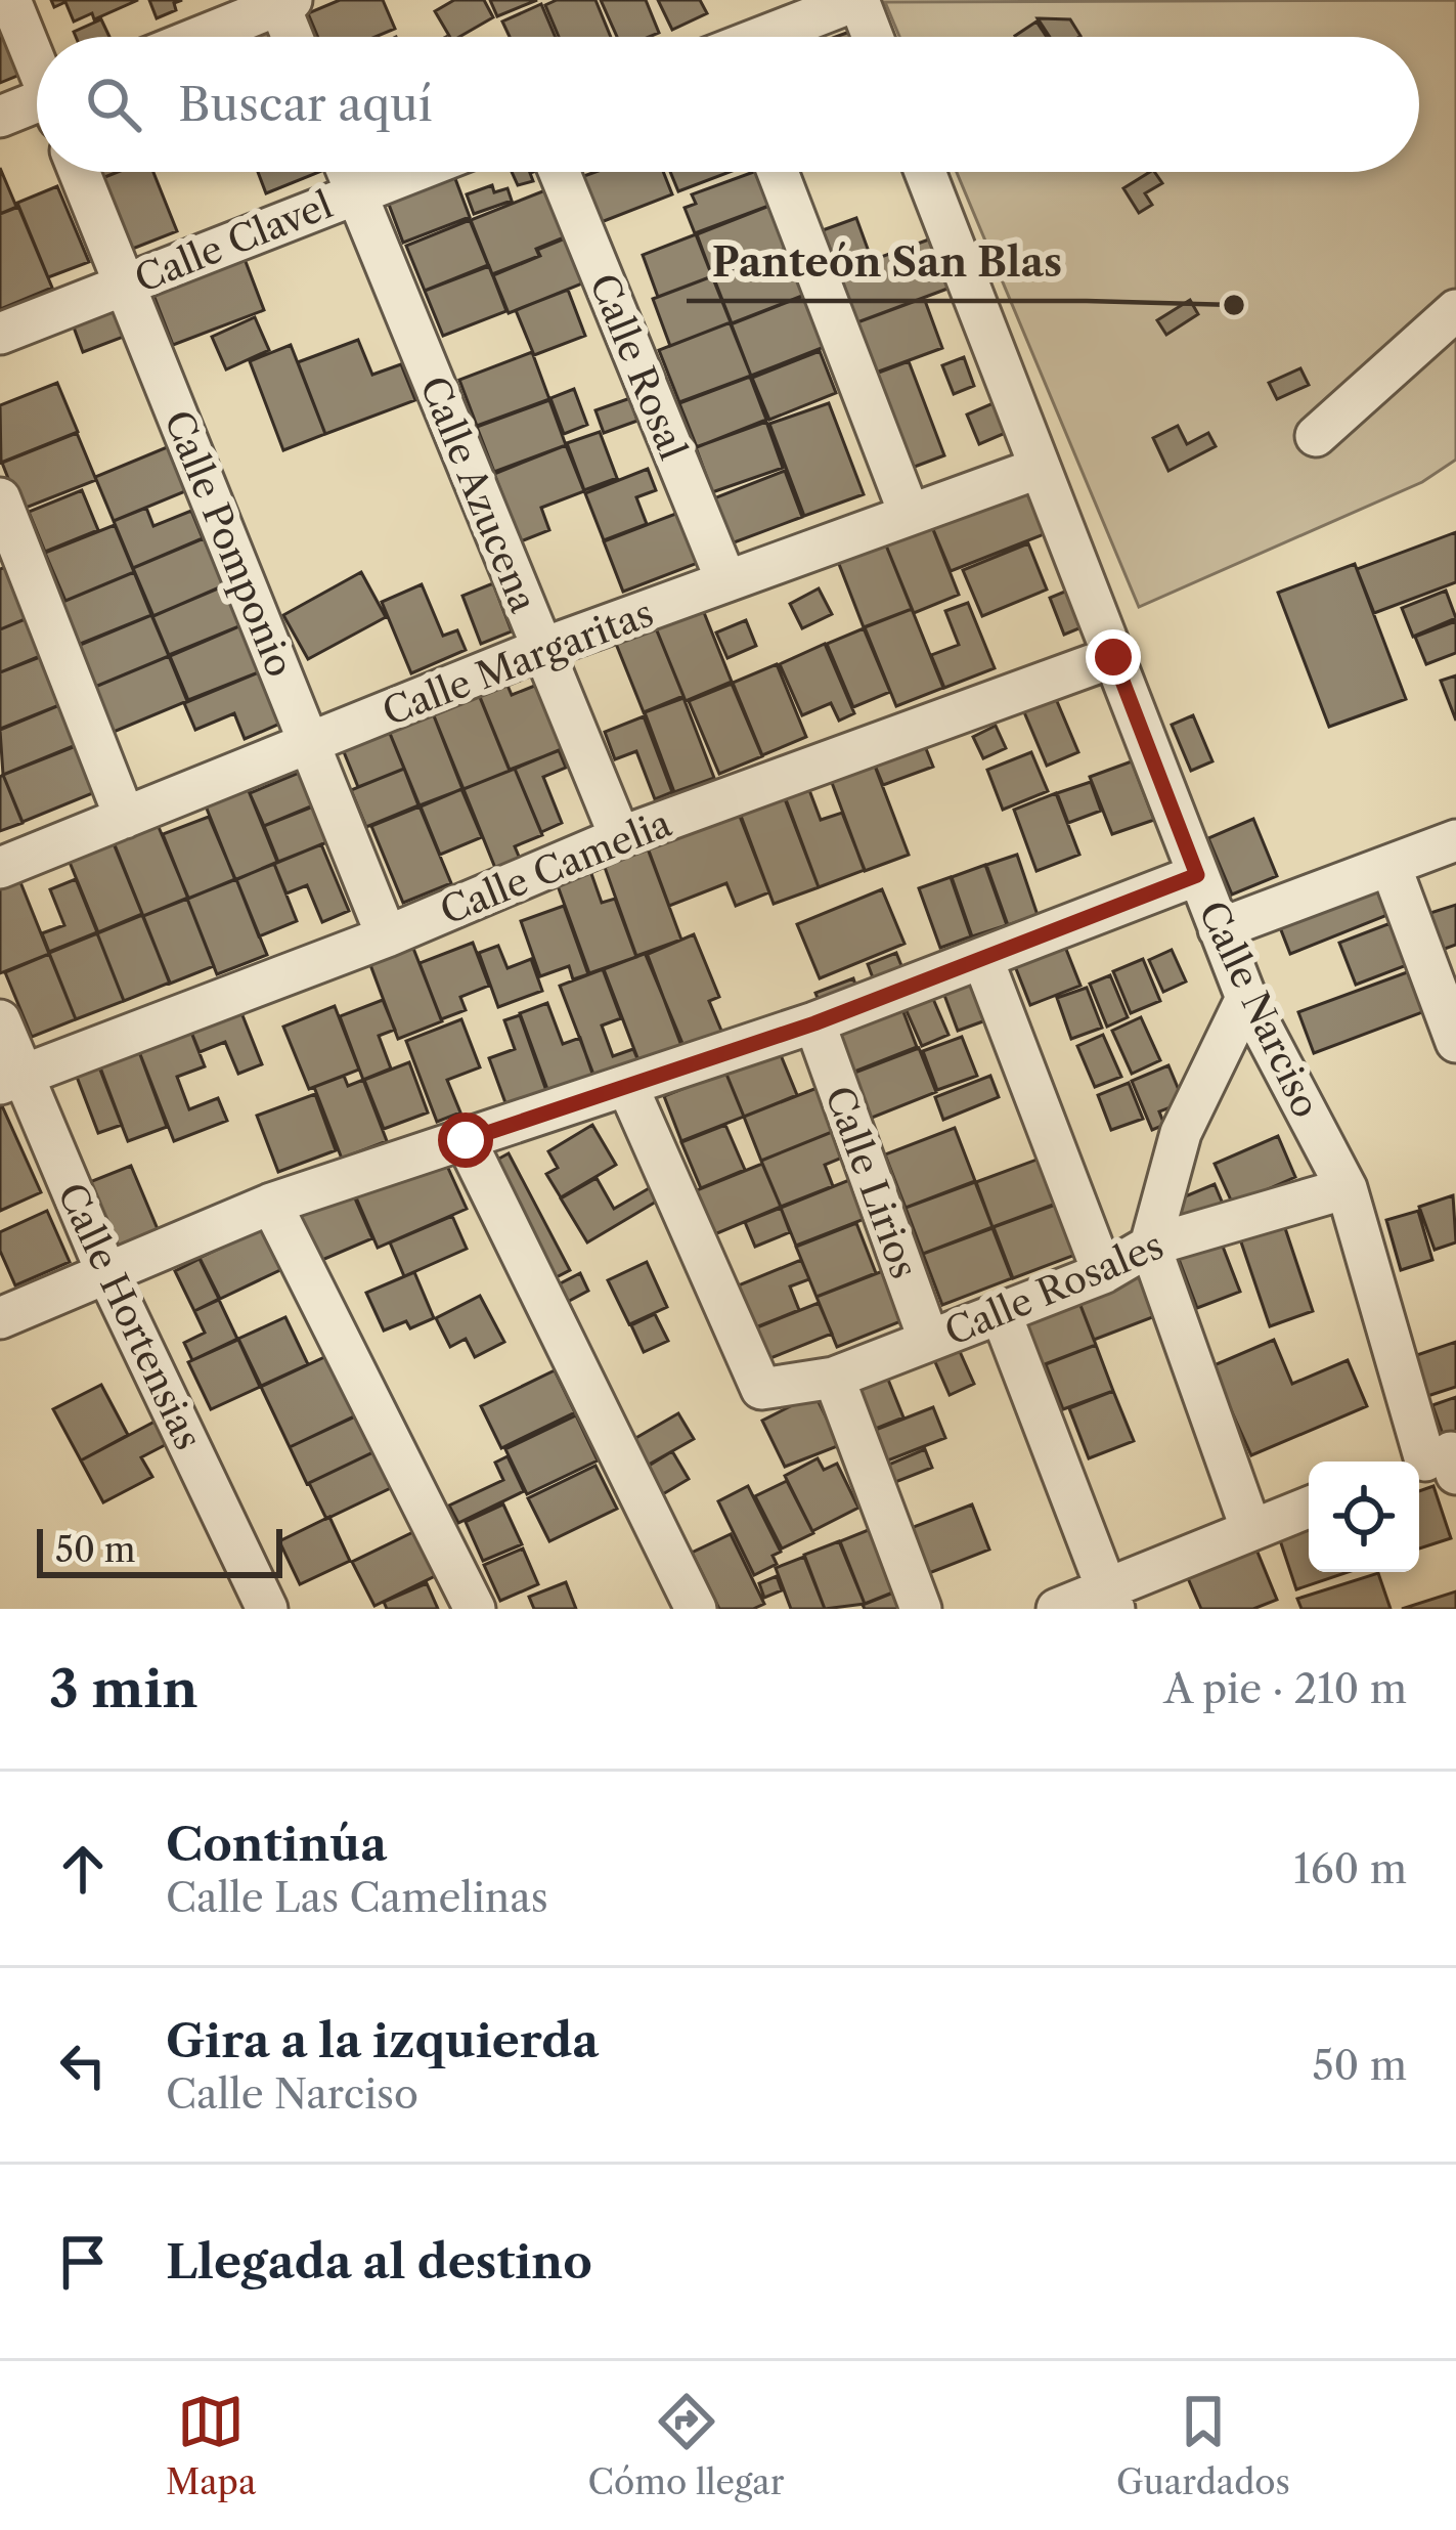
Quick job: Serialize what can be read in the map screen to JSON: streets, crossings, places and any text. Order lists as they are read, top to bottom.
{
  "streets": {
    "street": [
      "Calle Clavel",
      "Calle Rosal",
      "Calle Azucena",
      "Calle Pomponio",
      "Calle Margaritas",
      "Calle Camelia",
      "Calle Narciso",
      "Calle Lirios",
      "Calle Rosales",
      "Calle Hortensias"
    ]
  },
  "crossings": [
    ["Calle Clavel", "Calle Azucena"],
    ["Calle Clavel", "Calle Pomponio"],
    ["Calle Rosal", "Calle Margaritas"],
    ["Calle Azucena", "Calle Margaritas"],
    ["Calle Azucena", "Calle Camelia"],
    ["Calle Pomponio", "Calle Margaritas"],
    ["Calle Pomponio", "Calle Camelia"],
    ["Calle Margaritas", "Calle Narciso"],
    ["Calle Camelia", "Calle Narciso"],
    ["Calle Camelia", "Calle Hortensias"],
    ["Calle Narciso", "Calle Rosales"],
    ["Calle Lirios", "Calle Rosales"]
  ],
  "places": ["Panteón San Blas"],
  "scale_bar": "50 m",
  "page": {
    "search": "Buscar aquí",
    "scale": "50 m",
    "heading": ["3 min", "A pie · 210 m"],
    "list": [
      ["Continúa", "Calle Las Camelinas", "160 m"],
      ["Gira a la izquierda", "Calle Narciso", "50 m"],
      "Llegada al destino"
    ],
    "nav": ["Mapa", "Cómo llegar", "Guardados"]
  }
}
